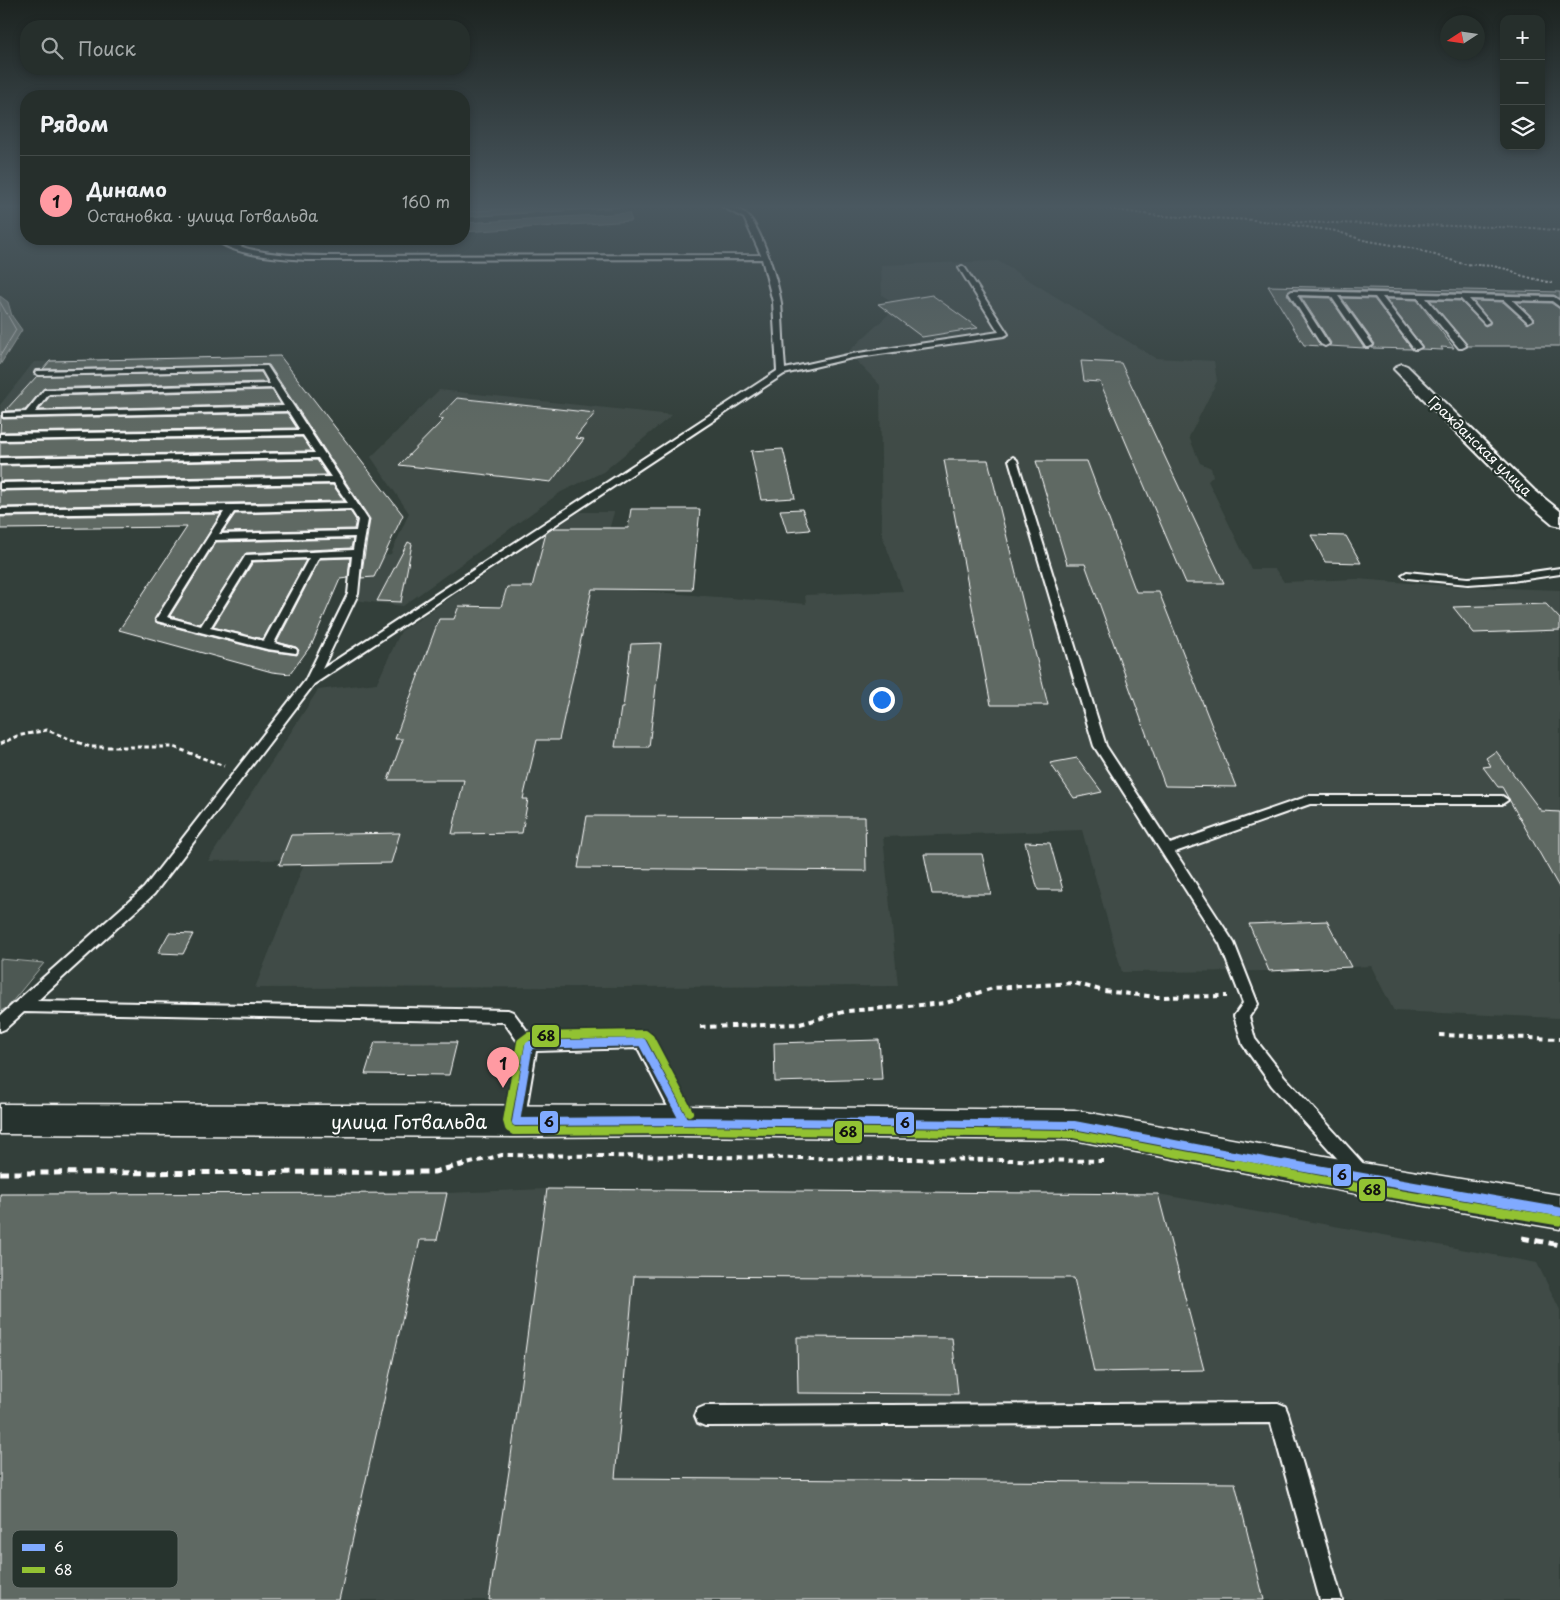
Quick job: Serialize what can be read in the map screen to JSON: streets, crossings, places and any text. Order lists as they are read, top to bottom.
{
  "streets": {
    "main road": ["улица Готвальда"],
    "street": ["Гражданская улица"]
  },
  "lines": ["transit line 68", "transit line 6"],
  "legend": ["6", "68"],
  "north": "left",
  "page": {
    "map_buttons": ["+", "−"],
    "search": "Поиск",
    "heading": "Рядом",
    "list": [
      {
        "mark": "1",
        "name": "Динамо",
        "note": "Остановка · улица Готвальда",
        "value": "160 m"
      }
    ],
    "pins": "1"
  }
}
